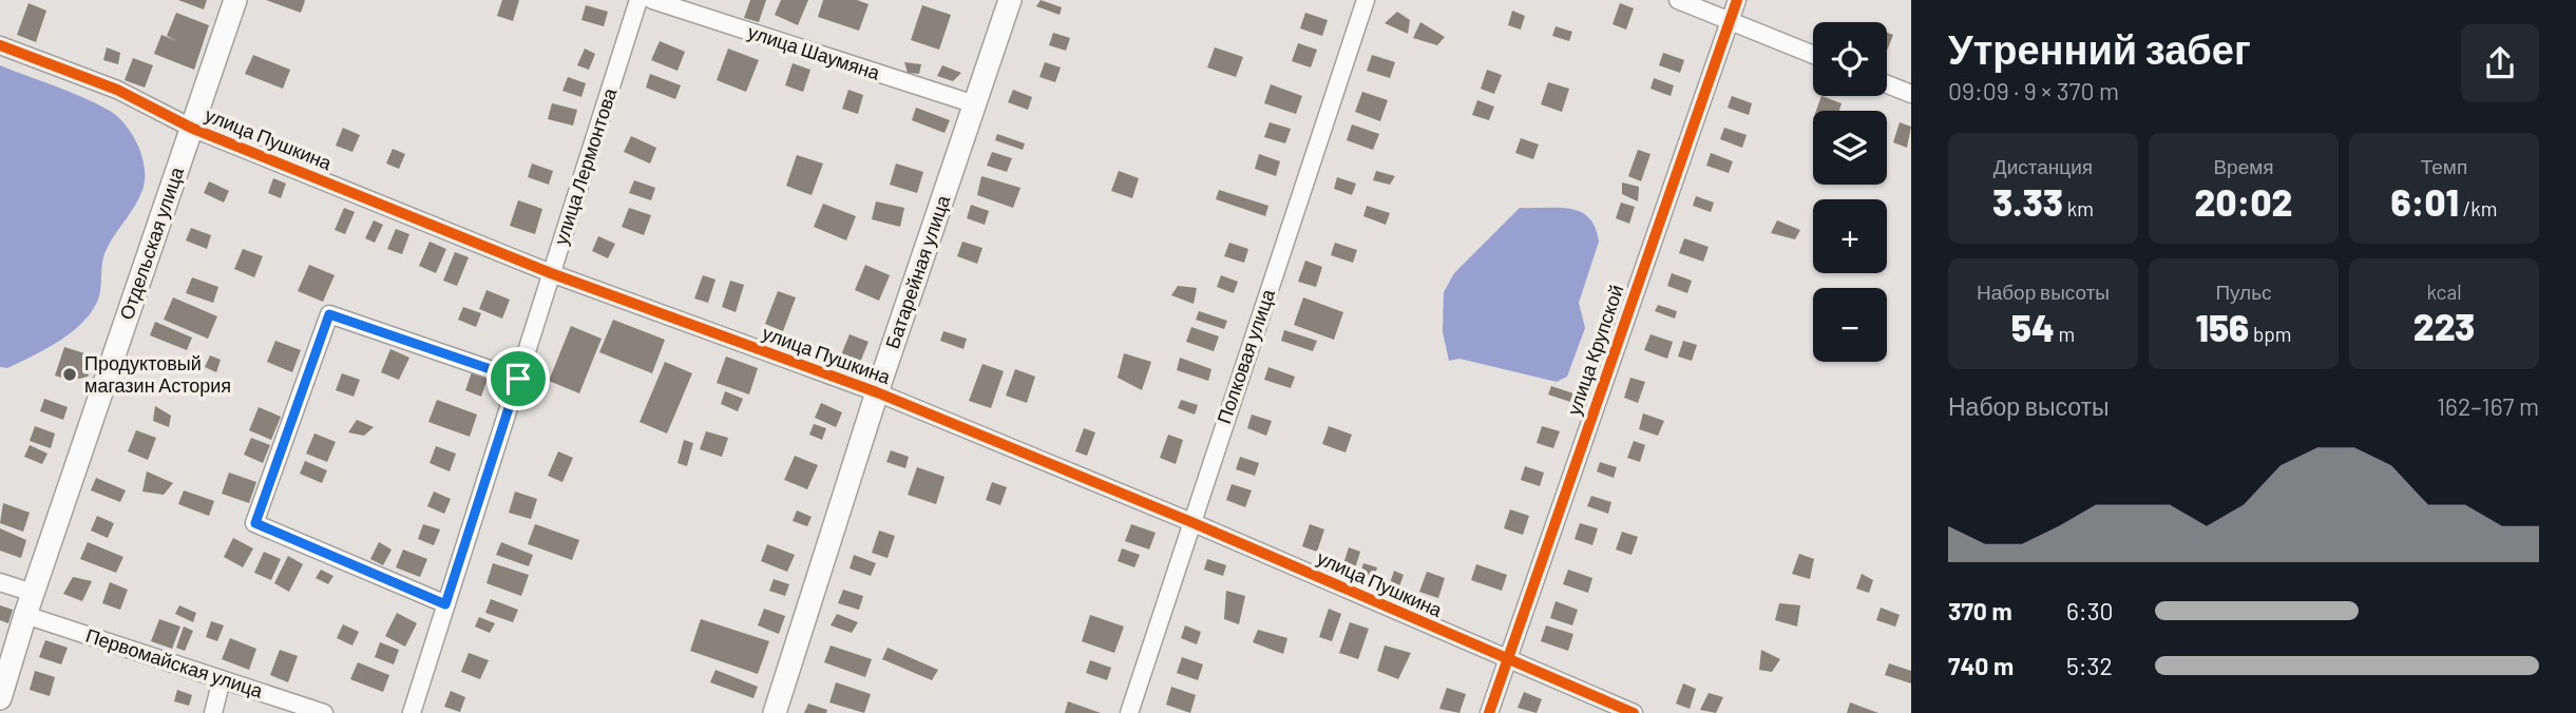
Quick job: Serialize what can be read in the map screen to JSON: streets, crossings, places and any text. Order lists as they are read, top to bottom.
{
  "streets": {
    "street": [
      "улица Шаумяна",
      "улица Пушкина",
      "улица Лермонтова",
      "Отдельская улица",
      "Батарейная улица",
      "улица Крупской",
      "Полковая улица",
      "Первомайская улица"
    ]
  },
  "crossings": [
    ["улица Шаумяна", "Батарейная улица"],
    ["улица Пушкина", "улица Лермонтова"],
    ["улица Пушкина", "Отдельская улица"],
    ["улица Пушкина", "Батарейная улица"],
    ["улица Пушкина", "улица Крупской"],
    ["улица Пушкина", "Полковая улица"],
    ["Отдельская улица", "Первомайская улица"]
  ],
  "places": ["Продуктовый магазин Астория"],
  "page": {
    "heading": ["Утренний забег", "09:09 · 9 × 370 m"],
    "map_buttons": ["+", "−"],
    "stats": [
      ["Дистанция", "3.33 km"],
      ["Время", "20:02"],
      ["Темп", "6:01 /km"],
      ["Набор высоты", "54 m"],
      ["Пульс", "156 bpm"],
      ["kcal", "223"]
    ],
    "chart": ["Набор высоты", "162–167 m"],
    "list": [
      {
        "name": "370 m",
        "note": "6:30"
      },
      {
        "name": "740 m",
        "note": "5:32"
      }
    ]
  }
}
